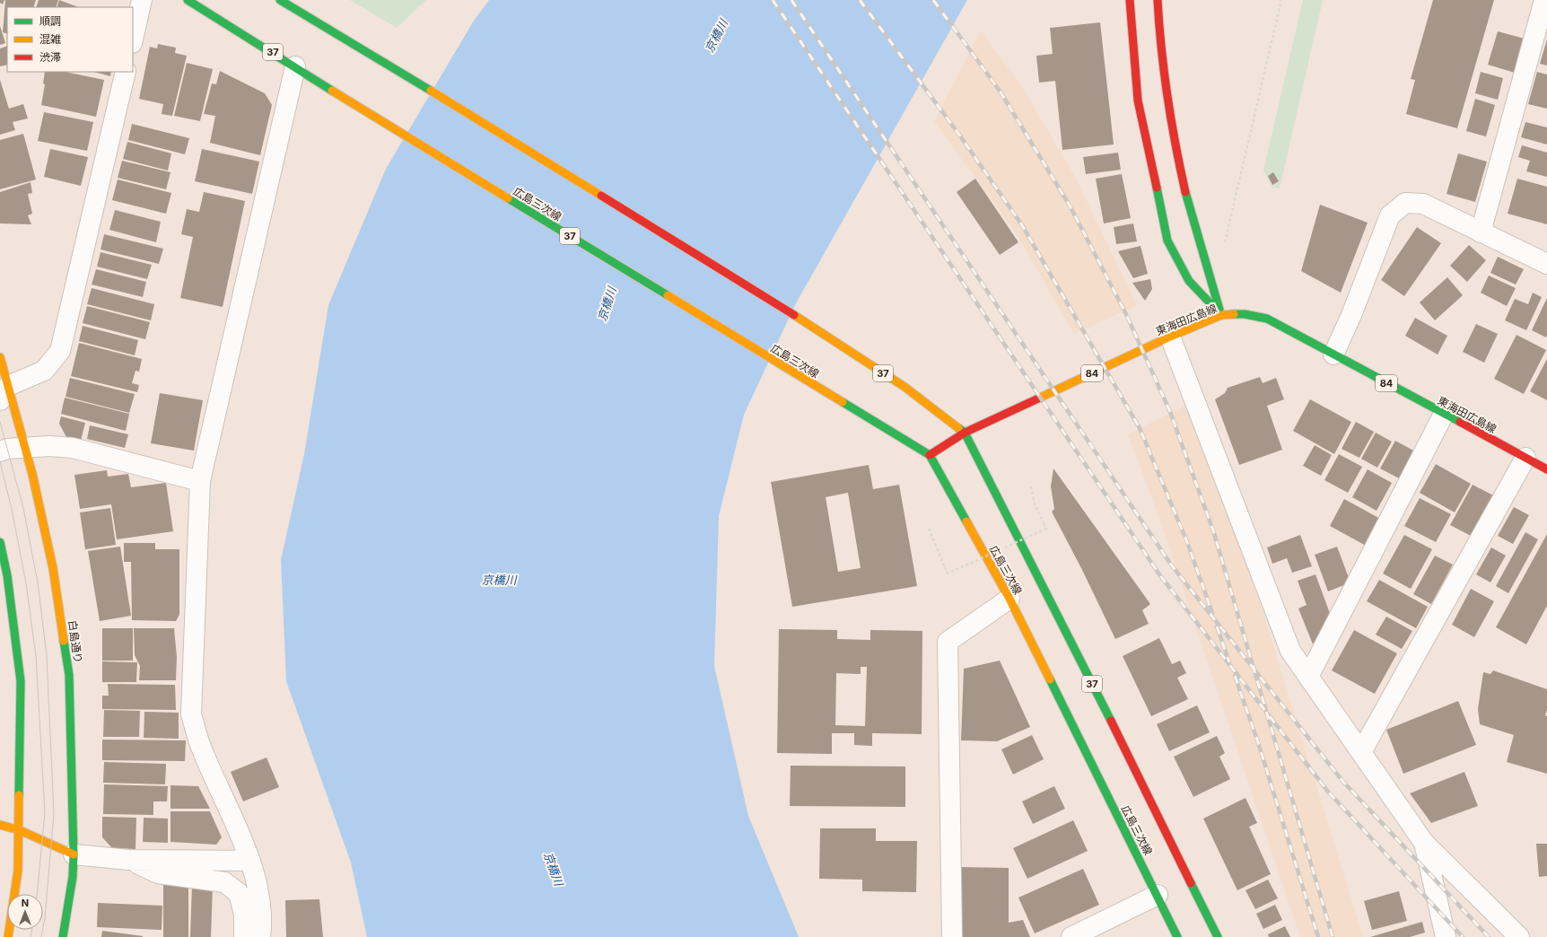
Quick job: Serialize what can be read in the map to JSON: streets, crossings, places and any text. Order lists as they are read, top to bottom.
{
  "streets": {
    "main road": [
      "37",
      "広島三次線",
      "東海田広島線",
      "84",
      "白島通り"
    ]
  },
  "crossings": [
    ["37", "東海田広島線"],
    ["広島三次線", "東海田広島線"]
  ],
  "water": ["京橋川"],
  "legend": ["順調", "混雑", "渋滞"],
  "north": "top"
}
